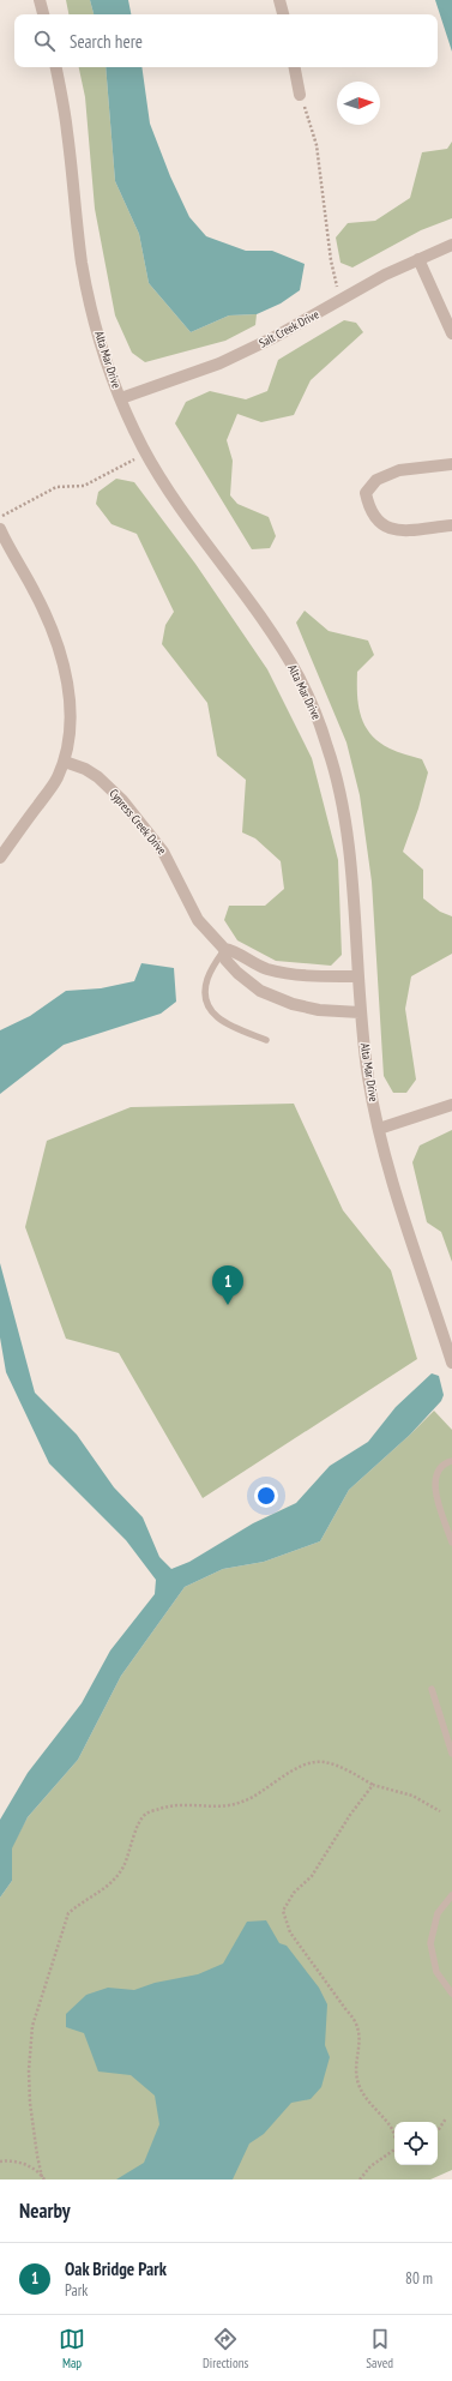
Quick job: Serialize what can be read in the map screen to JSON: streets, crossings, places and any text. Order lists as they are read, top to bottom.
{
  "streets": {
    "street": ["Salt Creek Drive", "Alta Mar Drive", "Cypress Creek Drive"]
  },
  "crossings": [
    ["Salt Creek Drive", "Alta Mar Drive"],
    ["Alta Mar Drive", "Cypress Creek Drive"]
  ],
  "north": "right",
  "page": {
    "search": "Search here",
    "pins": "1",
    "heading": "Nearby",
    "list": [
      {
        "mark": "1",
        "name": "Oak Bridge Park",
        "note": "Park",
        "value": "80 m"
      }
    ],
    "nav": ["Map", "Directions", "Saved"]
  }
}
